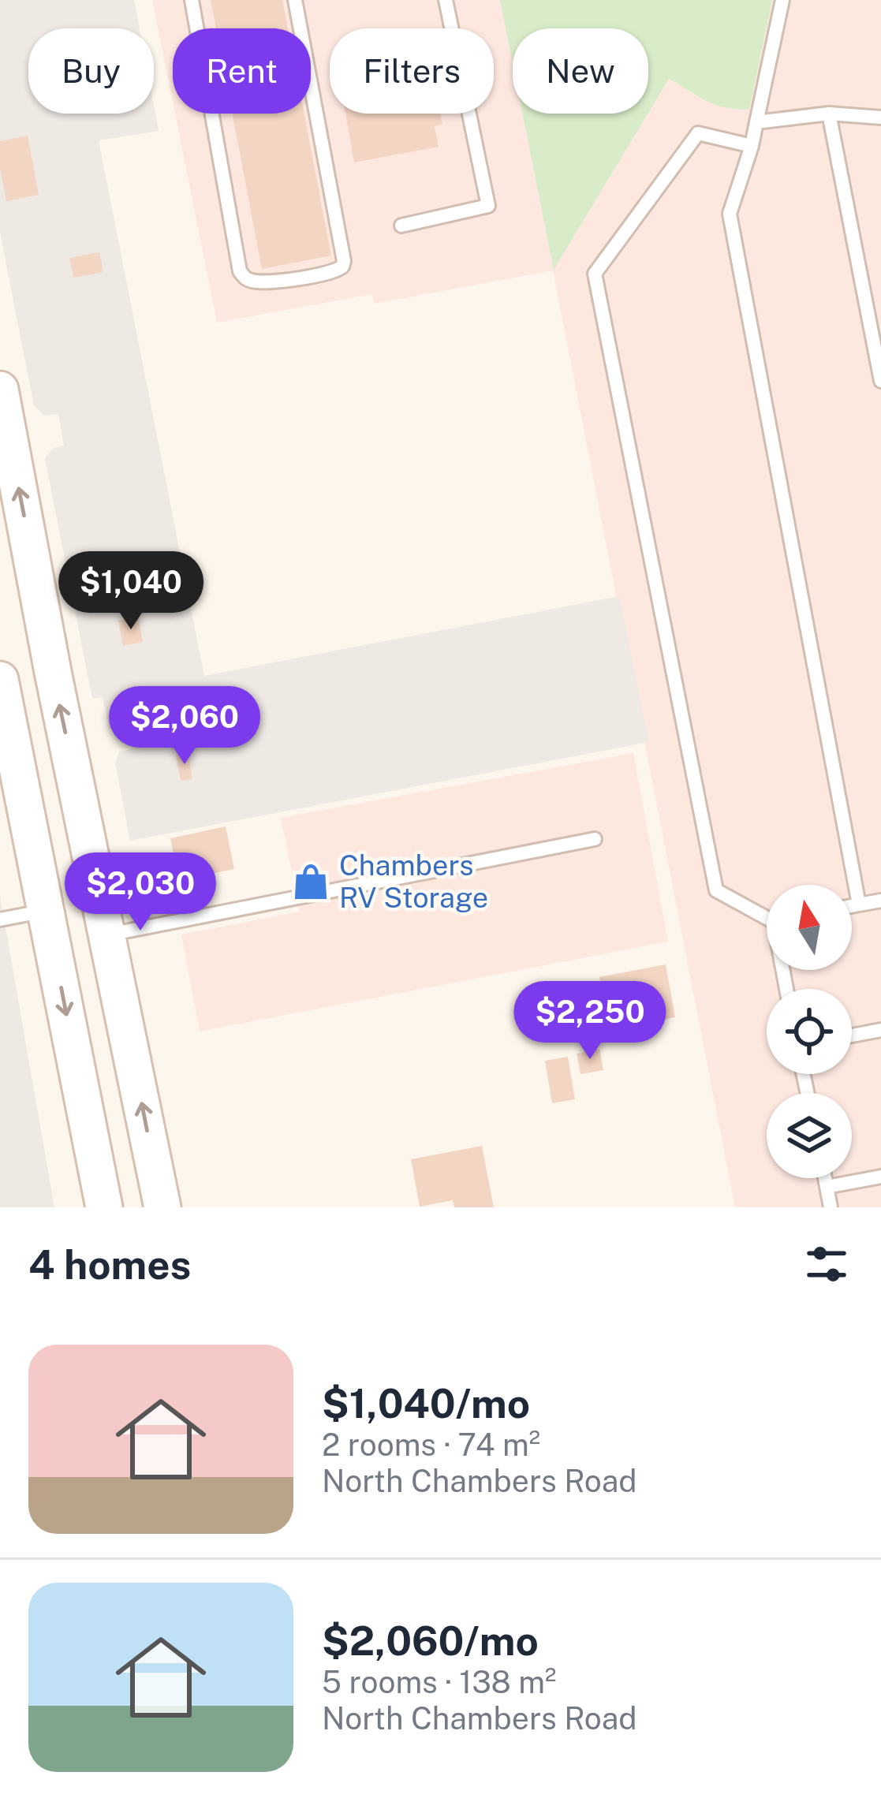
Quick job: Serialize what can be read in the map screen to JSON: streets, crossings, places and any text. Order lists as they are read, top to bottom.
{
  "places": {
    "shop": ["Chambers RV Storage"]
  },
  "north": "top",
  "page": {
    "chip": [
      "Buy",
      "Rent",
      "Filters",
      "New"
    ],
    "price": [
      "$1,040",
      "$2,060",
      "$2,030",
      "$2,250"
    ],
    "heading": "4 homes",
    "list": [
      {
        "name": "$1,040/mo",
        "note": "2 rooms · 74 m² · North Chambers Road"
      },
      {
        "name": "$2,060/mo",
        "note": "5 rooms · 138 m² · North Chambers Road"
      }
    ]
  }
}
